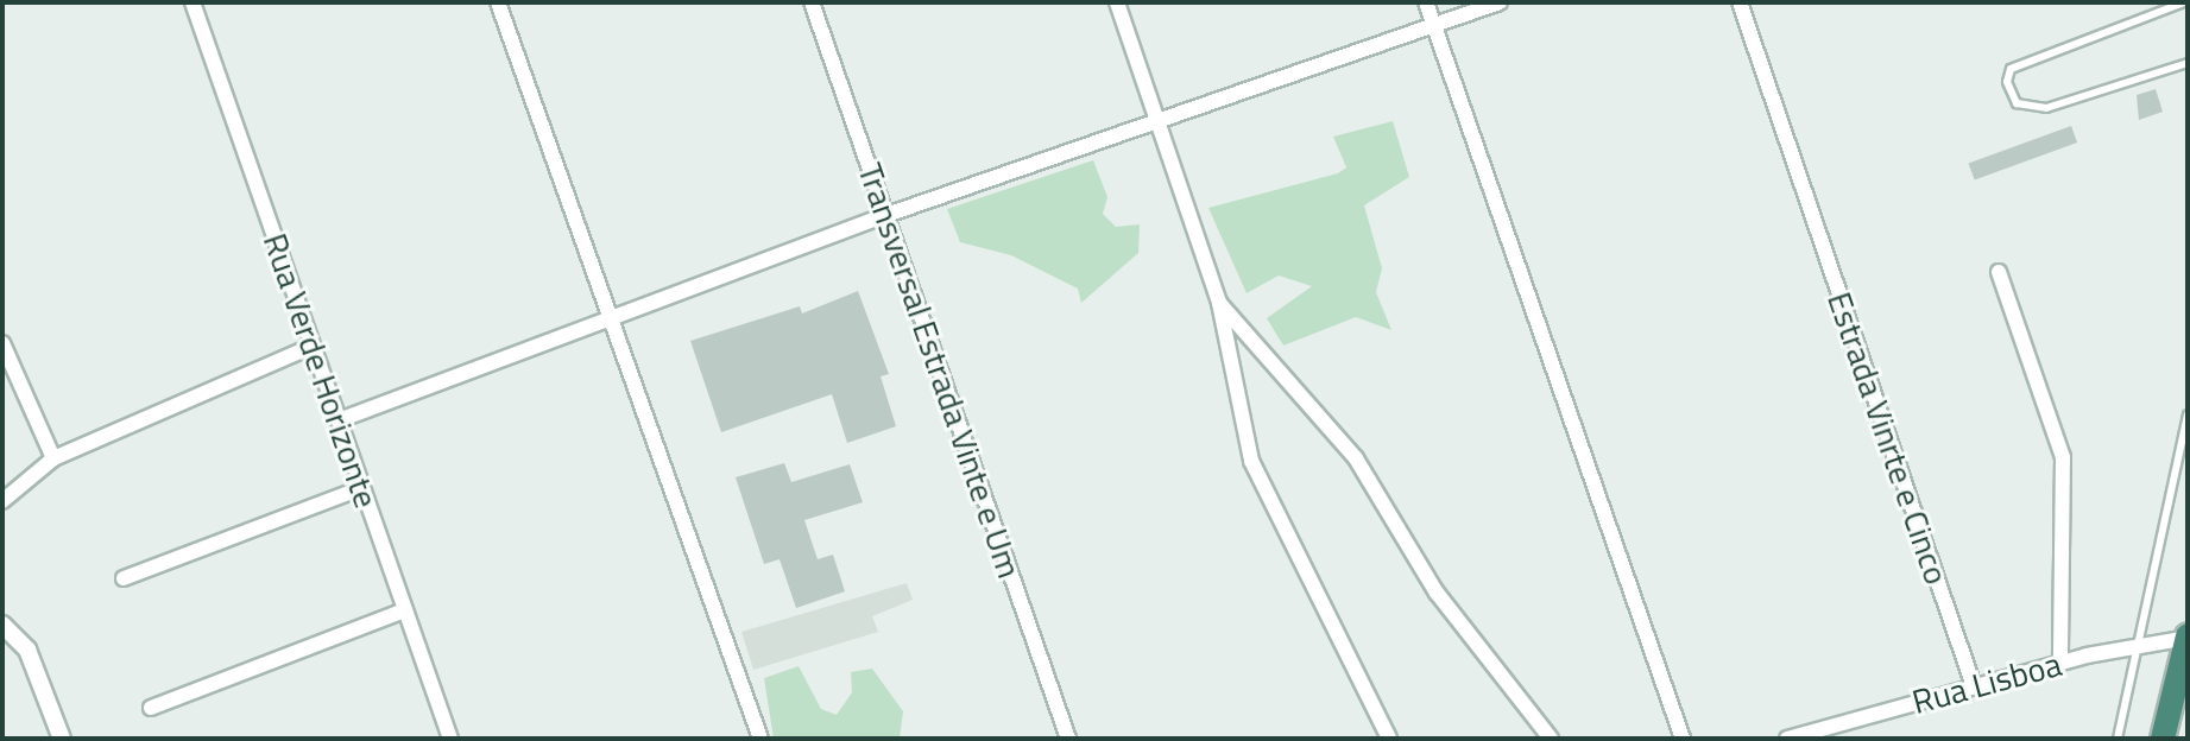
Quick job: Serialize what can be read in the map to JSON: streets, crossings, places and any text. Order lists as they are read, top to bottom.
{
  "streets": {
    "street": [
      "Rua Verde Horizonte",
      "Transversal Estrada Vinte e Um",
      "Estrada Vinrte e Cinco",
      "Rua Lisboa"
    ]
  },
  "crossings": [
    ["Estrada Vinrte e Cinco", "Rua Lisboa"]
  ]
}
